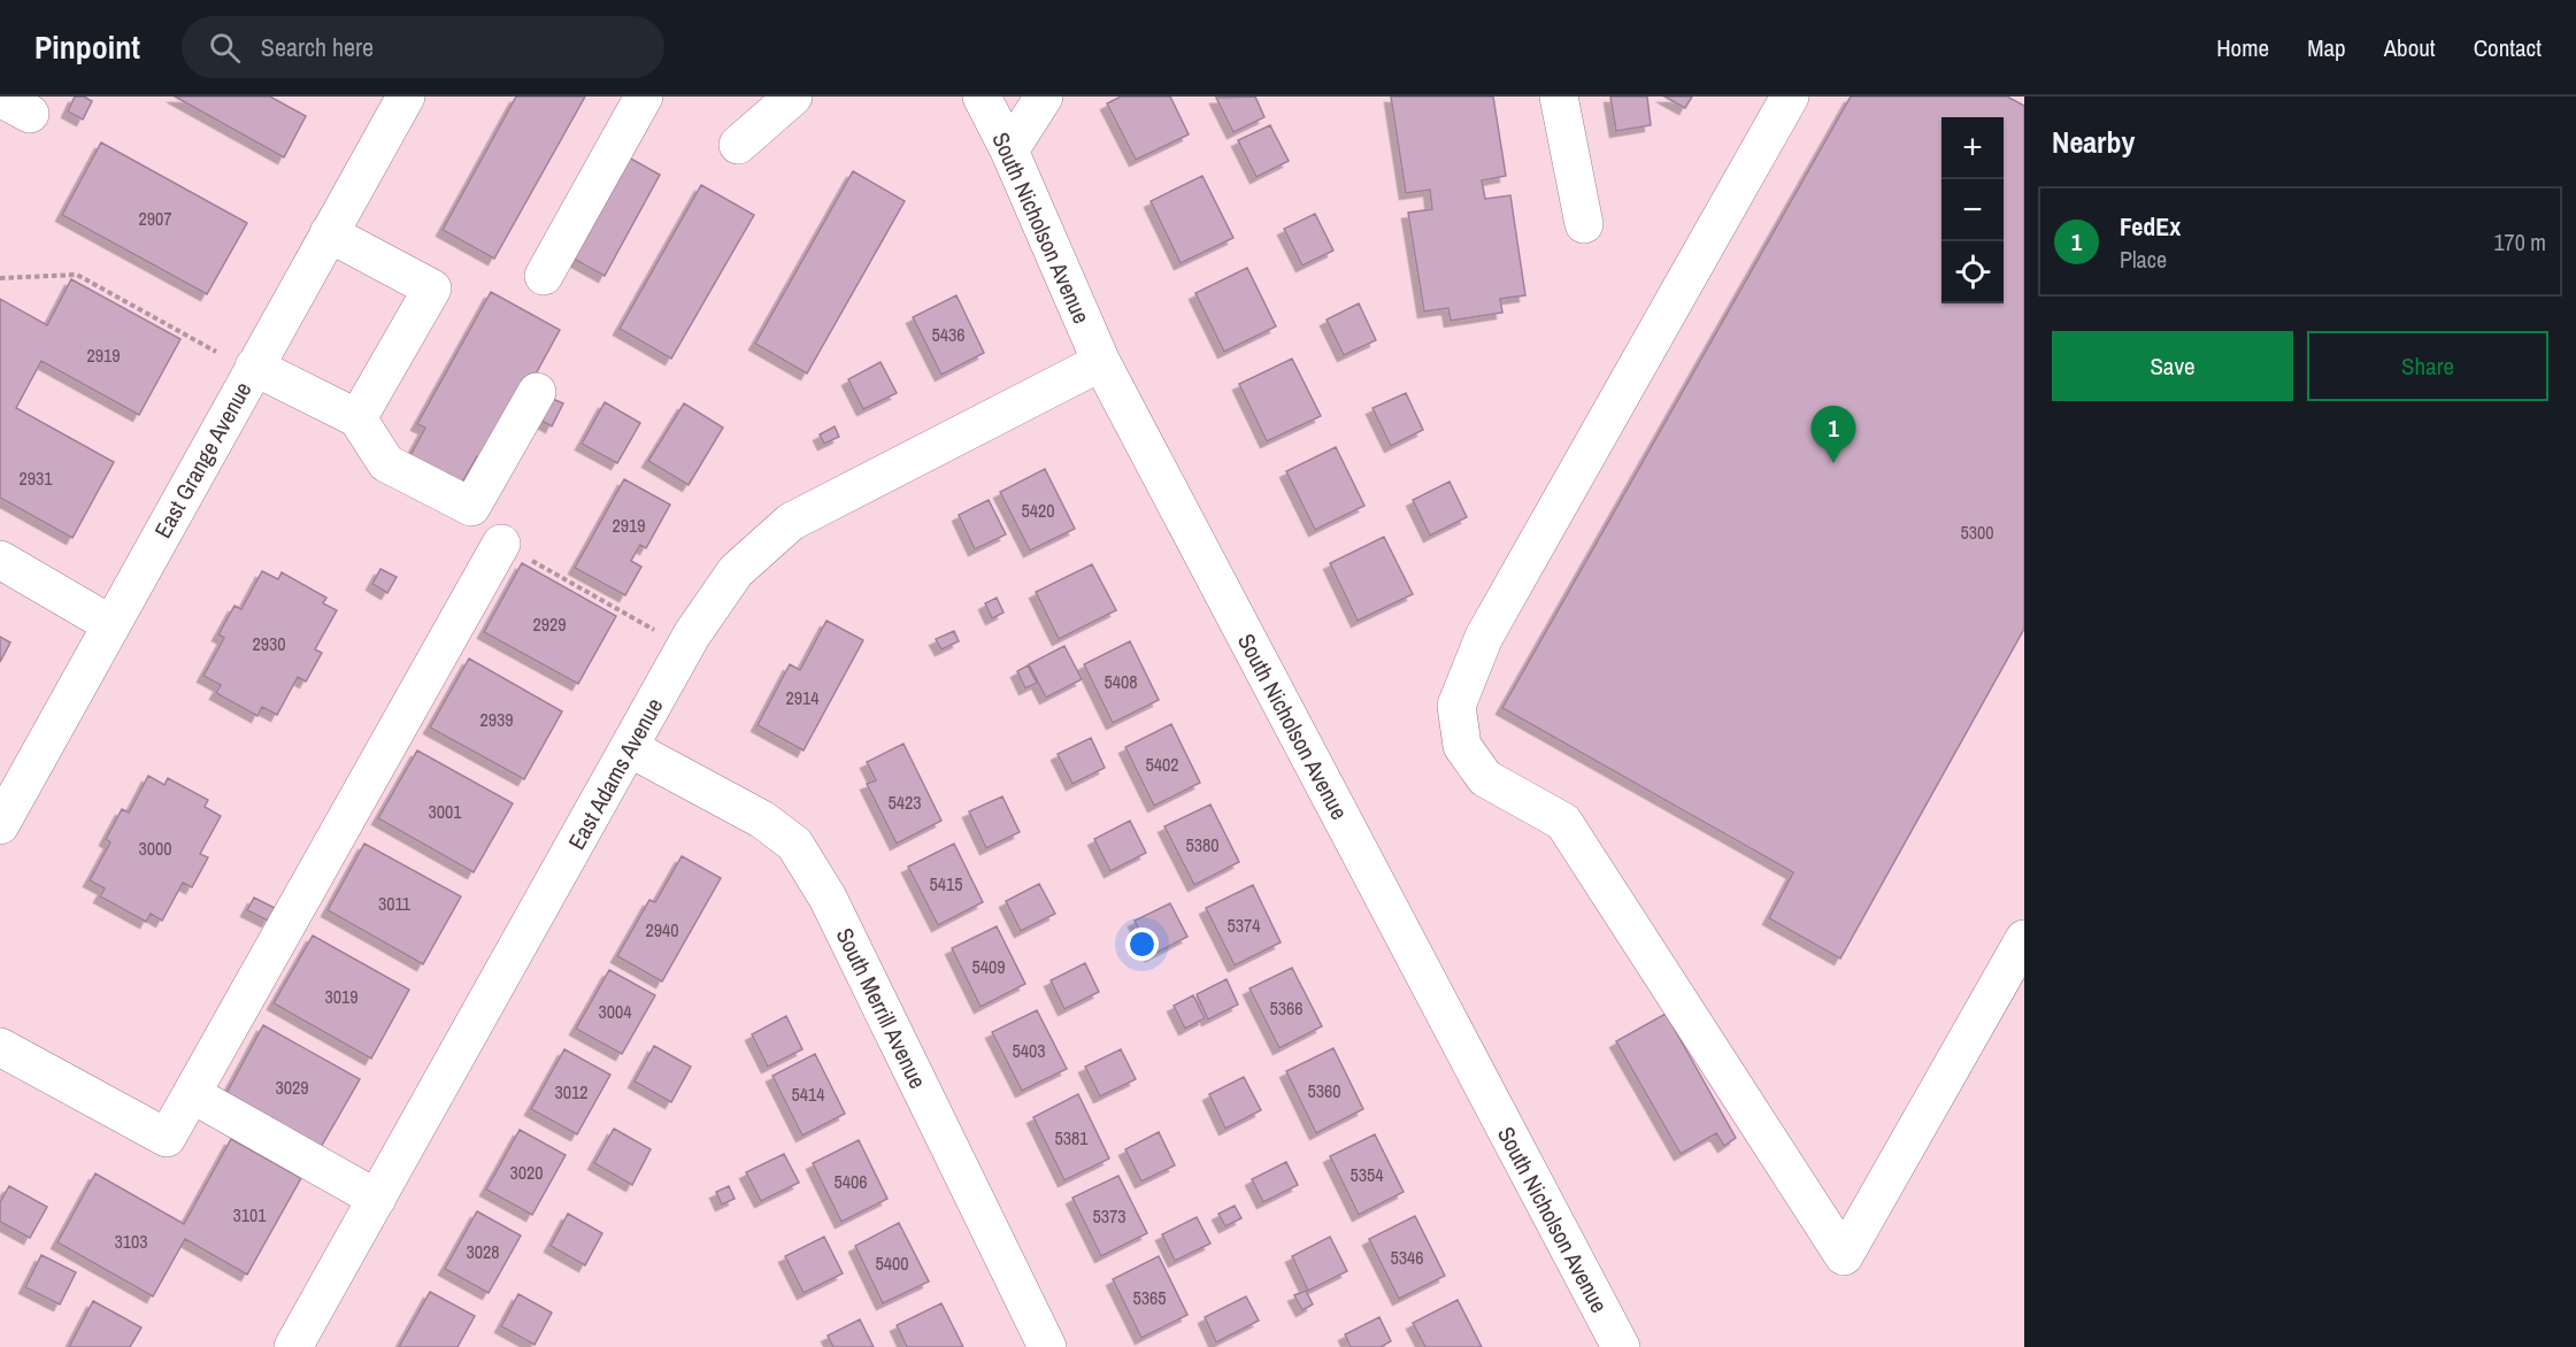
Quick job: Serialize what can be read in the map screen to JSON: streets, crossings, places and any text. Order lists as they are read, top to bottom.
{
  "streets": {
    "street": [
      "South Nicholson Avenue",
      "East Grange Avenue",
      "East Adams Avenue",
      "South Merrill Avenue"
    ]
  },
  "crossings": [
    ["South Nicholson Avenue", "East Adams Avenue"],
    ["East Adams Avenue", "South Merrill Avenue"]
  ],
  "house_numbers": [
    "2907",
    "5436",
    "2919",
    "2931",
    "5420",
    "2919",
    "5300",
    "2929",
    "2930",
    "5408",
    "2914",
    "2939",
    "5402",
    "5423",
    "3001",
    "5380",
    "3000",
    "5415",
    "3011",
    "5374",
    "2940",
    "5409",
    "3019",
    "5366",
    "3004",
    "5403",
    "3029",
    "5360",
    "3012",
    "5414",
    "5381",
    "3020",
    "5354",
    "5406",
    "3101",
    "5373",
    "3103",
    "3028",
    "5346",
    "5400",
    "5365"
  ],
  "page": {
    "header": "Pinpoint",
    "search": "Search here",
    "nav": [
      "Home",
      "Map",
      "About",
      "Contact"
    ],
    "heading": "Nearby",
    "map_buttons": ["+", "−"],
    "list": [
      {
        "mark": "1",
        "name": "FedEx",
        "note": "Place",
        "value": "170 m"
      }
    ],
    "buttons": ["Save", "Share"],
    "pins": "1"
  }
}
